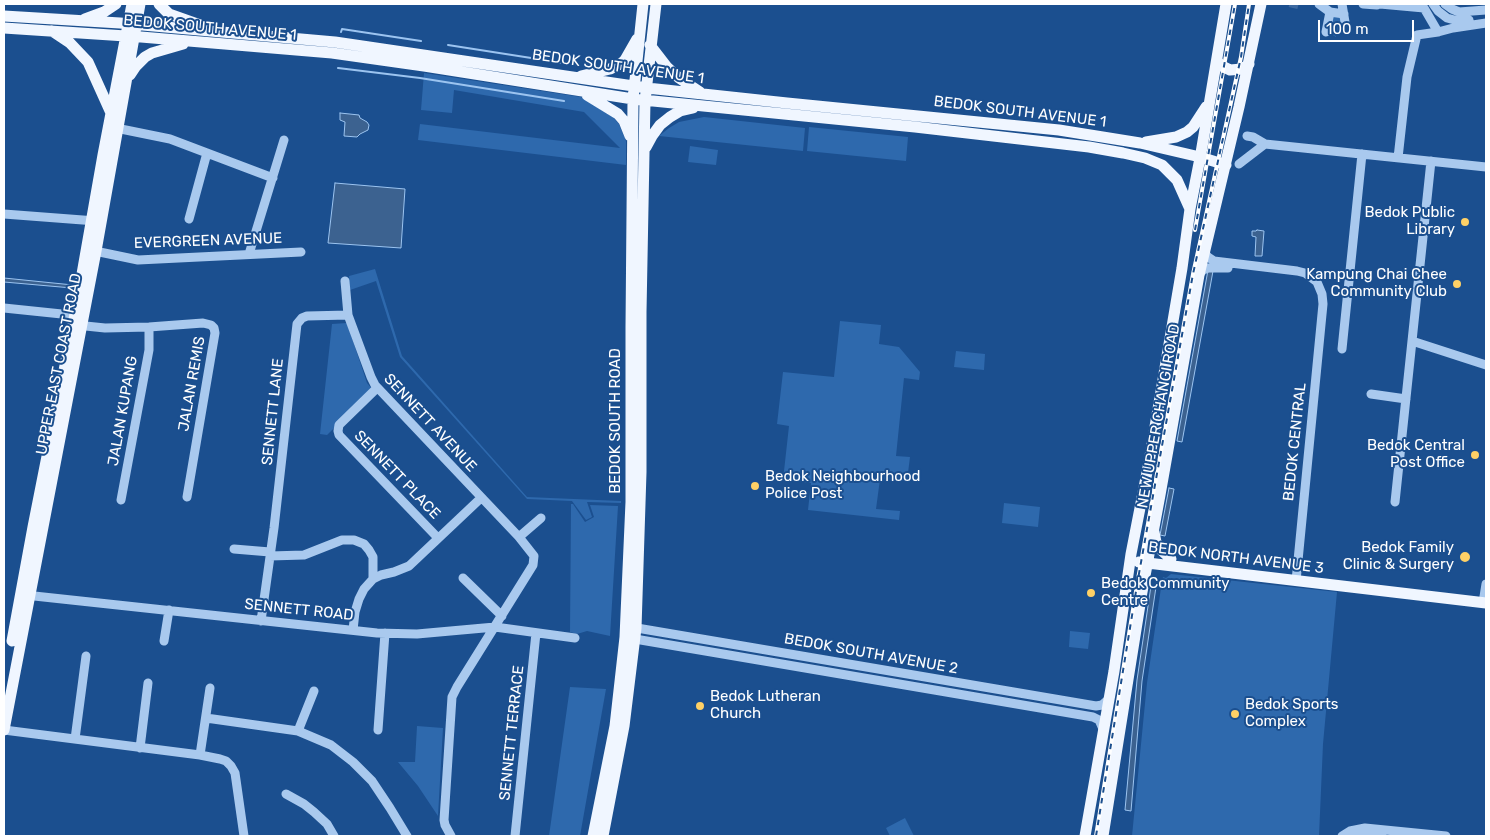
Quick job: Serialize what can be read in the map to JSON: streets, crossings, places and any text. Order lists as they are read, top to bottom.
{
  "streets": {
    "main road": [
      "BEDOK SOUTH AVENUE 1",
      "UPPER EAST COAST ROAD",
      "NEW UPPER CHANGI ROAD",
      "BEDOK SOUTH ROAD",
      "BEDOK NORTH AVENUE 3"
    ],
    "street": [
      "EVERGREEN AVENUE",
      "JALAN REMIS",
      "JALAN KUPANG",
      "SENNETT LANE",
      "SENNETT AVENUE",
      "BEDOK CENTRAL",
      "SENNETT PLACE",
      "SENNETT ROAD",
      "BEDOK SOUTH AVENUE 2",
      "SENNETT TERRACE"
    ]
  },
  "crossings": [
    ["BEDOK SOUTH AVENUE 1", "UPPER EAST COAST ROAD"],
    ["BEDOK SOUTH AVENUE 1", "NEW UPPER CHANGI ROAD"],
    ["BEDOK SOUTH AVENUE 1", "BEDOK SOUTH ROAD"],
    ["EVERGREEN AVENUE", "UPPER EAST COAST ROAD"],
    ["UPPER EAST COAST ROAD", "JALAN REMIS"],
    ["UPPER EAST COAST ROAD", "SENNETT ROAD"],
    ["JALAN REMIS", "JALAN KUPANG"],
    ["SENNETT LANE", "SENNETT AVENUE"],
    ["SENNETT LANE", "SENNETT ROAD"],
    ["NEW UPPER CHANGI ROAD", "BEDOK CENTRAL"],
    ["NEW UPPER CHANGI ROAD", "BEDOK NORTH AVENUE 3"],
    ["NEW UPPER CHANGI ROAD", "BEDOK SOUTH AVENUE 2"],
    ["BEDOK SOUTH ROAD", "BEDOK SOUTH AVENUE 2"],
    ["SENNETT AVENUE", "SENNETT PLACE"],
    ["SENNETT AVENUE", "SENNETT ROAD"],
    ["BEDOK CENTRAL", "BEDOK NORTH AVENUE 3"],
    ["SENNETT ROAD", "SENNETT TERRACE"]
  ],
  "places": [
    "Bedok Public Library",
    "Kampung Chai Chee Community Club",
    "Bedok Central Post Office",
    "Bedok Neighbourhood Police Post",
    "Bedok Family Clinic & Surgery",
    "Bedok Community Centre",
    "Bedok Lutheran Church",
    "Bedok Sports Complex"
  ],
  "scale_bar": "100 m"
}
